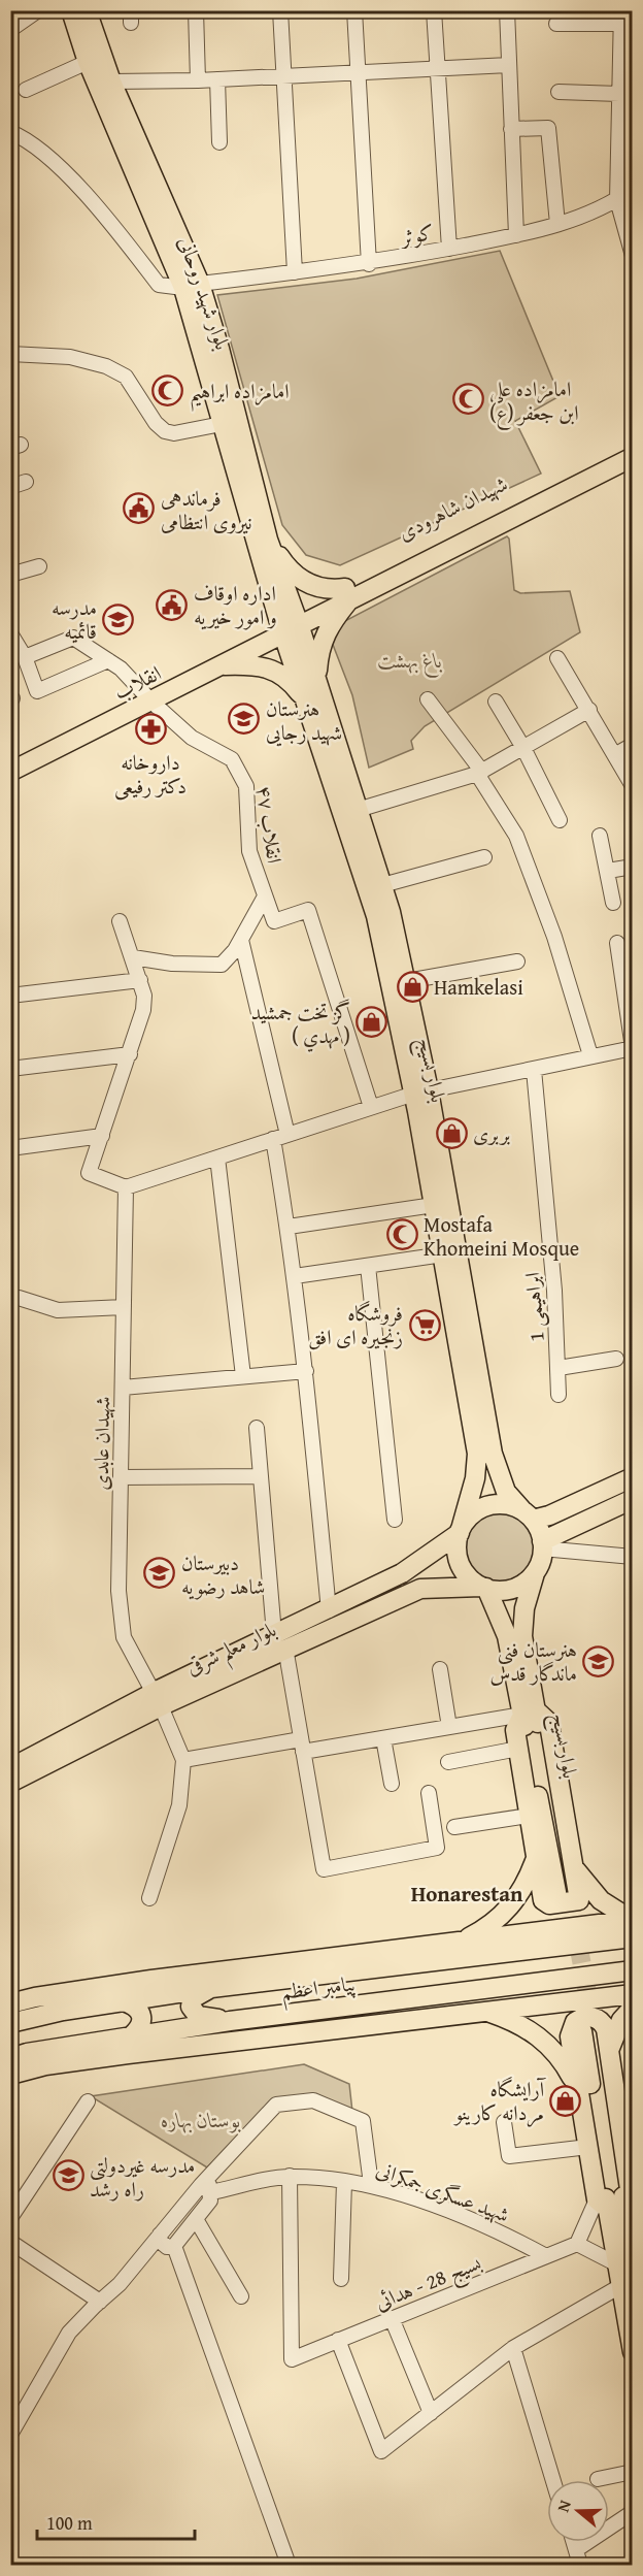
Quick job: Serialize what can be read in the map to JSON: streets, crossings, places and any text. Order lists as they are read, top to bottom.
{
  "streets": {
    "main road": [
      "بلوار شهید روحانی",
      "شهیدان شاهرودی",
      "انقلاب",
      "بلوار بسیج",
      "بلوار معلم شرقی",
      "پیامبر اعظم"
    ],
    "street": [
      "کوثر",
      "انقلاب ۴۷",
      "ابراهیمی 1",
      "شهیدان عابدی",
      "شهید عسگری جمکرانی",
      "بسیج 28 - هدائی"
    ]
  },
  "crossings": [
    ["کوثر", "بلوار شهید روحانی"],
    ["بلوار شهید روحانی", "شهیدان شاهرودی"],
    ["بلوار شهید روحانی", "انقلاب"],
    ["بلوار شهید روحانی", "بلوار بسیج"],
    ["شهیدان شاهرودی", "انقلاب"],
    ["شهیدان شاهرودی", "بلوار بسیج"],
    ["انقلاب", "انقلاب ۴۷"],
    ["انقلاب", "بلوار بسیج"],
    ["بلوار بسیج", "بلوار معلم شرقی"],
    ["شهیدان عابدی", "بلوار معلم شرقی"],
    ["شهید عسگری جمکرانی", "بسیج 28 - هدائی"]
  ],
  "districts": ["Honarestan"],
  "parks": ["باغ بهشت", "بوستان بهاره"],
  "places": {
    "mosque": ["امامزاده ابراهیم", "امامزاده علی‌ ابن جعفر (ع)", "Mostafa Khomeini Mosque"],
    "public building": ["فرماندهی نیروی انتظامی", "اداره اوقاف و امور خیریه"],
    "school or university": [
      "مدرسه قائمیه",
      "هنرستان شهید رجایی",
      "دبیرستان شاهد رضویه",
      "هنرستان فنی ماندگار قدس",
      "مدرسه غیردولتی راه رشد"
    ],
    "pharmacy": ["داروخانه دکتر رفیعی"],
    "shop": [
      "Hamkelasi",
      "گز تخت جمشيد ( مهدي )",
      "بربری",
      "آرایشگاه مردانه کارینو"
    ],
    "supermarket": ["فروشگاه زنجیره ای افق"]
  },
  "scale_bar": "100 m",
  "north": "left"
}
